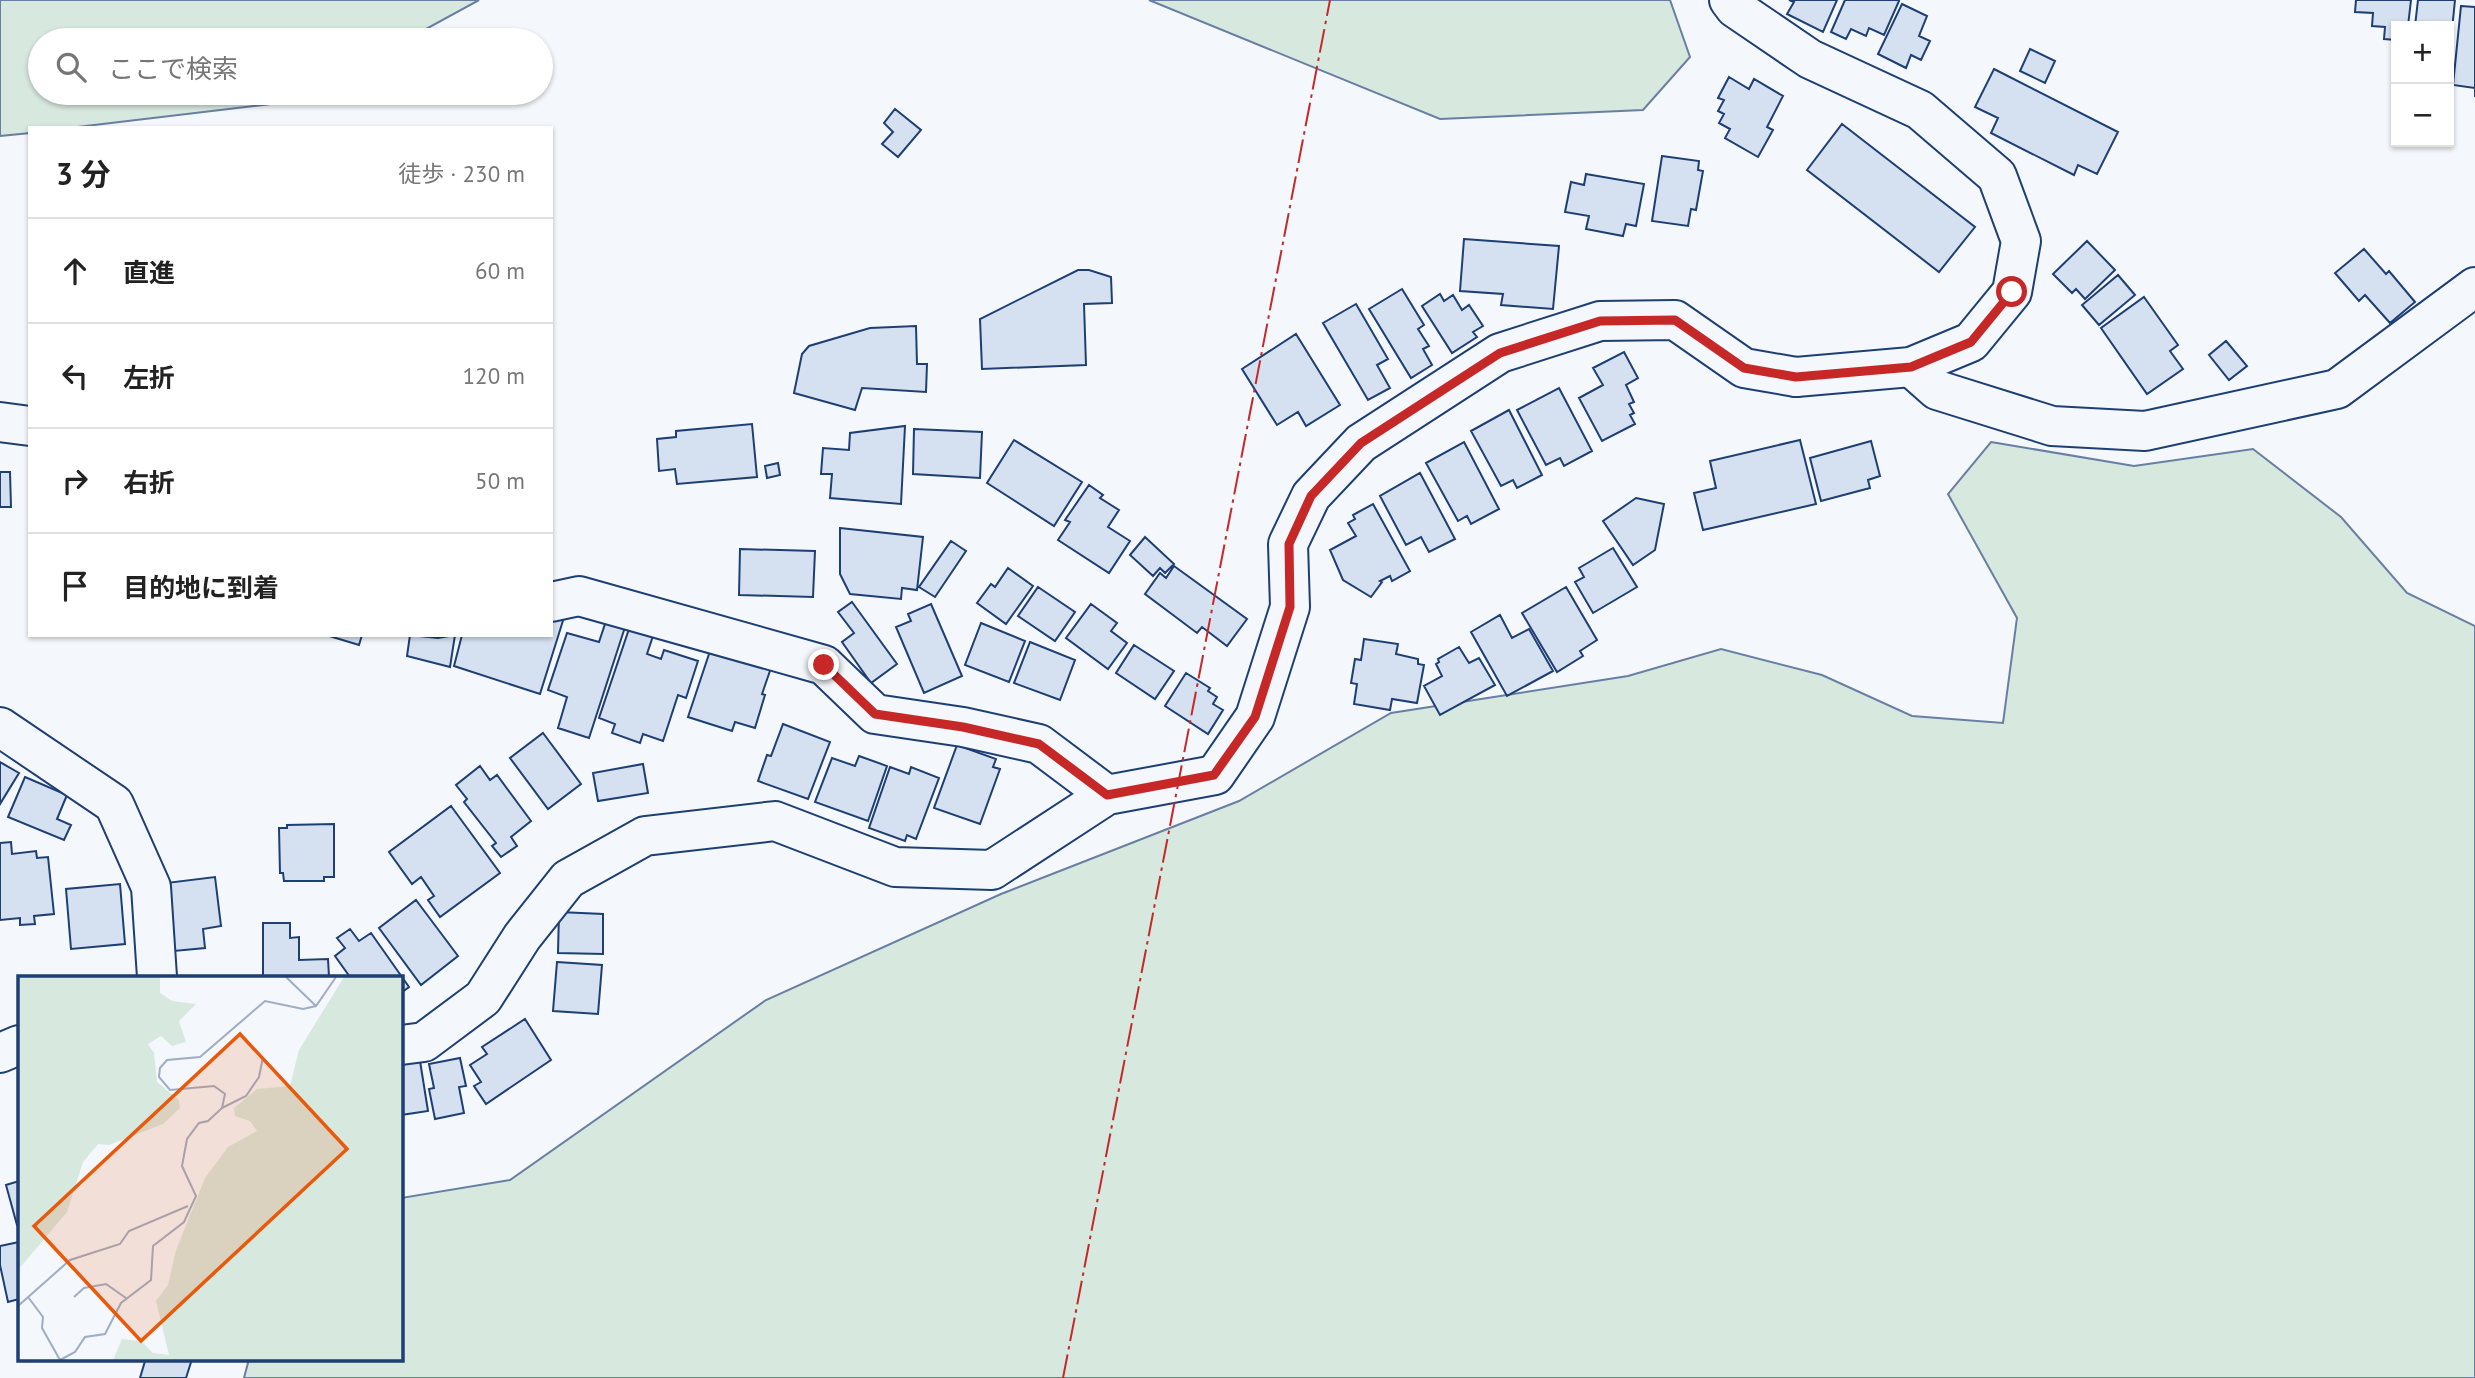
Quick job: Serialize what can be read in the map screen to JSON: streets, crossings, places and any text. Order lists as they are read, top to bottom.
{
  "page": {
    "map_buttons": ["+", "−"],
    "search": "ここで検索",
    "heading": ["3 分", "徒歩 · 230 m"],
    "list": [
      ["直進", "60 m"],
      ["左折", "120 m"],
      ["右折", "50 m"],
      "目的地に到着"
    ]
  }
}
